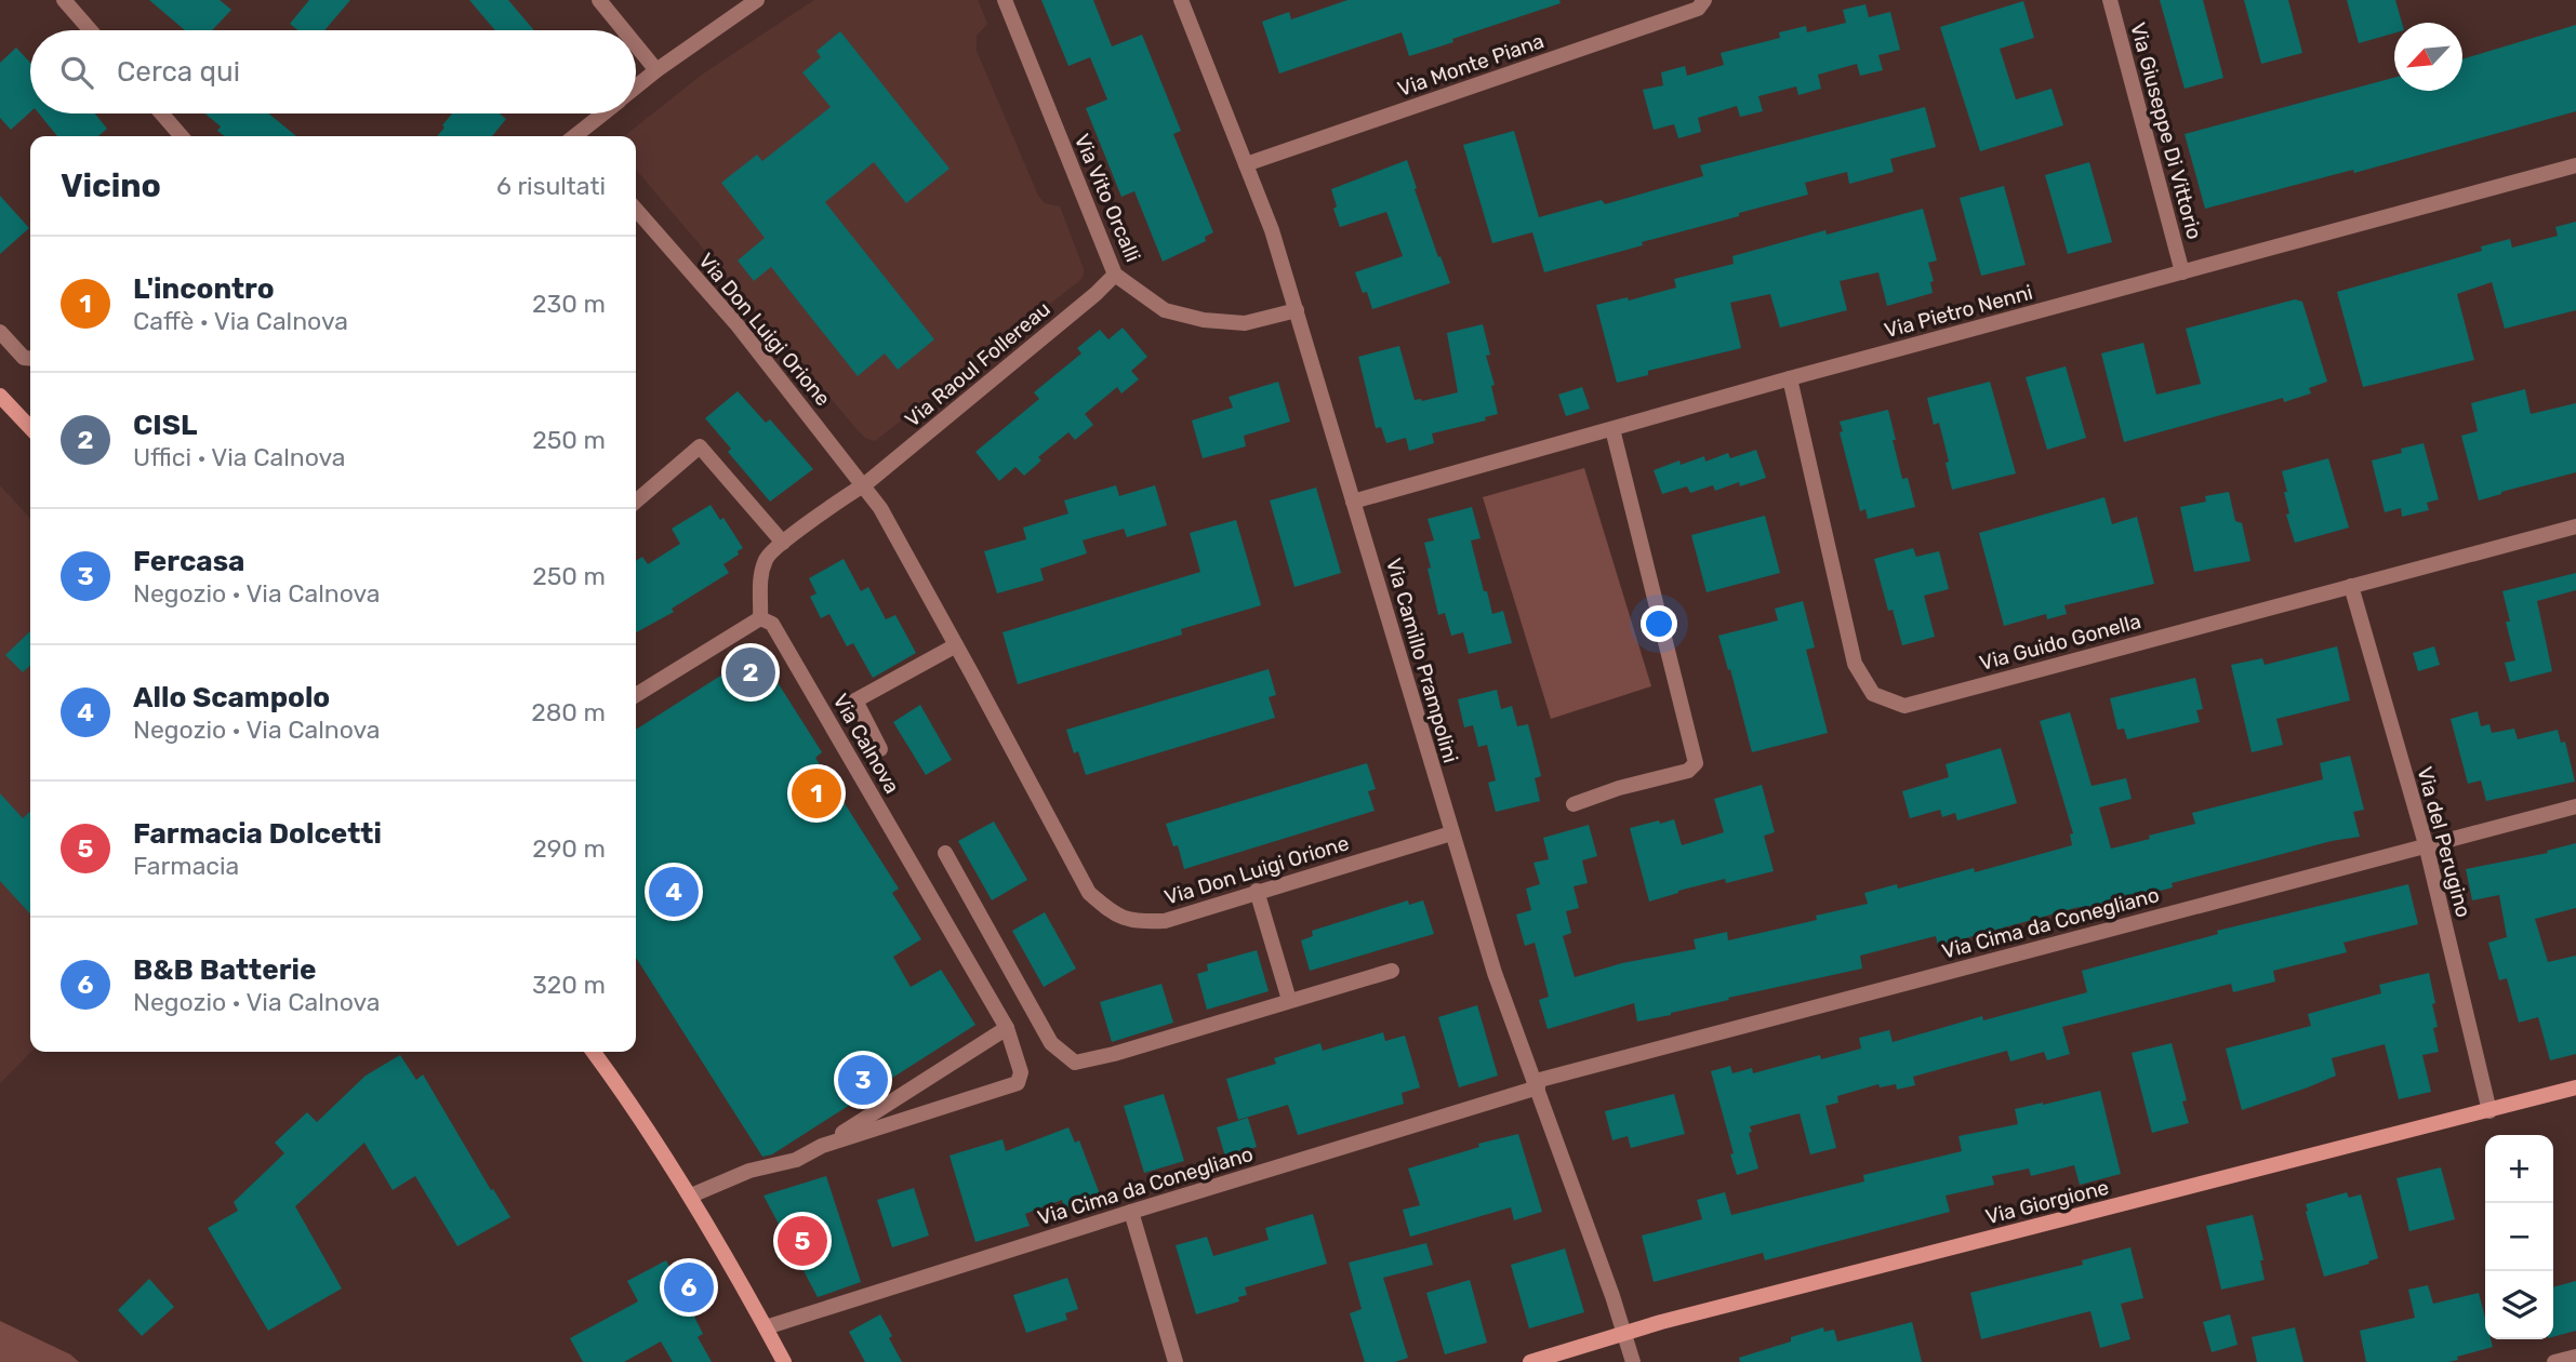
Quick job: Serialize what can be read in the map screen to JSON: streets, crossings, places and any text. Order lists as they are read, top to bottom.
{
  "streets": {
    "main road": ["Via Giorgione"],
    "street": [
      "Via Monte Piana",
      "Via Giuseppe Di Vittorio",
      "Via Vito Orcalli",
      "Via Pietro Nenni",
      "Via Don Luigi Orione",
      "Via Raoul Follereau",
      "Via Guido Gonella",
      "Via Camillo Prampolini",
      "Via Calnova",
      "Via del Perugino",
      "Via Cima da Conegliano"
    ]
  },
  "crossings": [
    ["Via Monte Piana", "Via Camillo Prampolini"],
    ["Via Giuseppe Di Vittorio", "Via Pietro Nenni"],
    ["Via Vito Orcalli", "Via Raoul Follereau"],
    ["Via Vito Orcalli", "Via Camillo Prampolini"],
    ["Via Pietro Nenni", "Via Guido Gonella"],
    ["Via Pietro Nenni", "Via Camillo Prampolini"],
    ["Via Don Luigi Orione", "Via Raoul Follereau"],
    ["Via Don Luigi Orione", "Via Camillo Prampolini"],
    ["Via Guido Gonella", "Via del Perugino"],
    ["Via Camillo Prampolini", "Via Cima da Conegliano"],
    ["Via Camillo Prampolini", "Via Giorgione"],
    ["Via del Perugino", "Via Cima da Conegliano"],
    ["Via del Perugino", "Via Giorgione"]
  ],
  "north": "bottom left",
  "page": {
    "search": "Cerca qui",
    "heading": ["Vicino", "6 risultati"],
    "list": [
      {
        "mark": "1",
        "name": "L'incontro",
        "note": "Caffè · Via Calnova",
        "value": "230 m"
      },
      {
        "mark": "2",
        "name": "CISL",
        "note": "Uffici · Via Calnova",
        "value": "250 m"
      },
      {
        "mark": "3",
        "name": "Fercasa",
        "note": "Negozio · Via Calnova",
        "value": "250 m"
      },
      {
        "mark": "4",
        "name": "Allo Scampolo",
        "note": "Negozio · Via Calnova",
        "value": "280 m"
      },
      {
        "mark": "5",
        "name": "Farmacia Dolcetti",
        "note": "Farmacia",
        "value": "290 m"
      },
      {
        "mark": "6",
        "name": "B&B Batterie",
        "note": "Negozio · Via Calnova",
        "value": "320 m"
      }
    ],
    "pins": [
      "2",
      "1",
      "4",
      "3",
      "5",
      "6"
    ],
    "map_buttons": ["+", "−"]
  }
}
